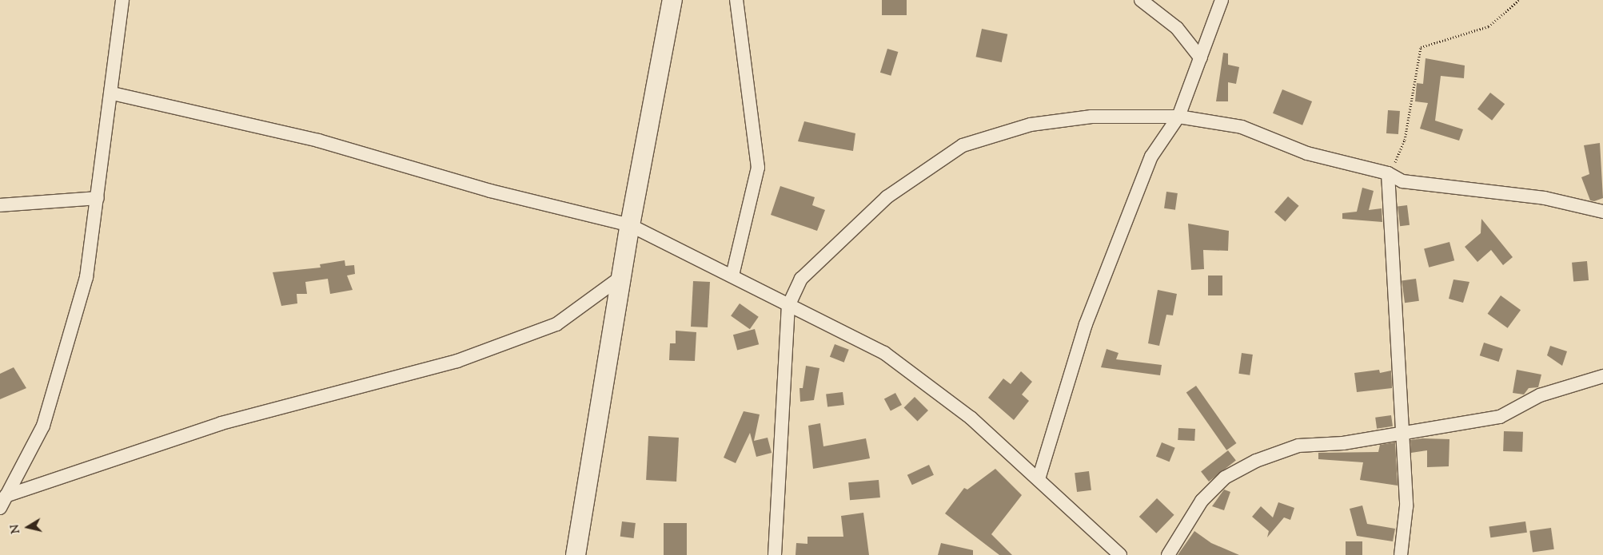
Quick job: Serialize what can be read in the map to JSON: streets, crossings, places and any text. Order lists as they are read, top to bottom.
{
  "north": "left"
}
